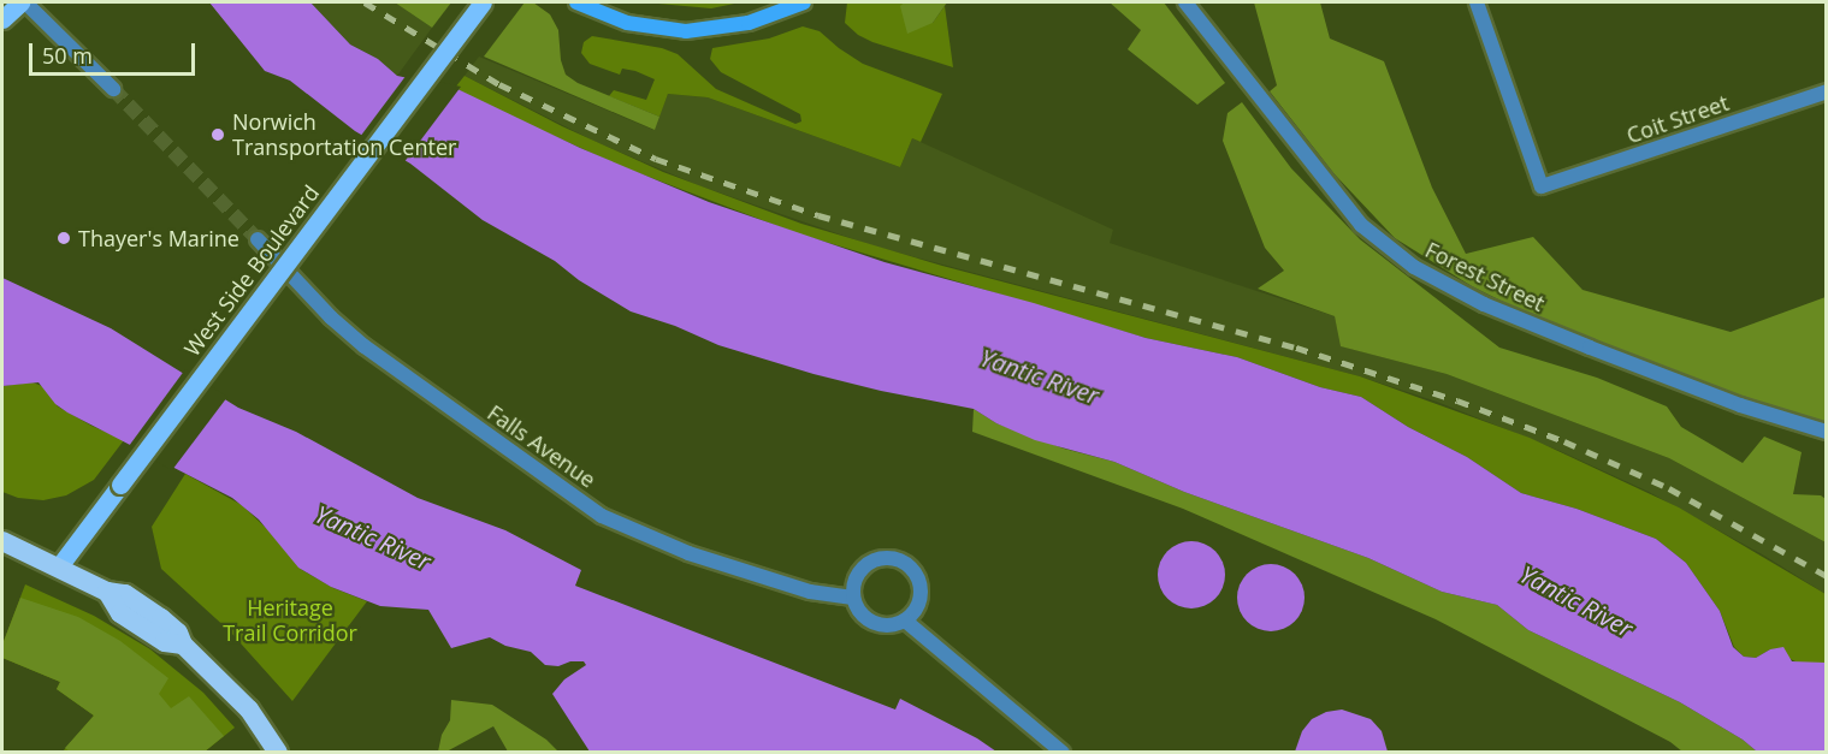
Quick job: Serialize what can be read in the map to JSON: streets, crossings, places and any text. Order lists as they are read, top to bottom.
{
  "streets": {
    "main road": ["West Side Boulevard"],
    "street": ["Coit Street", "Forest Street", "Falls Avenue"]
  },
  "water": ["Yantic River"],
  "parks": ["Heritage Trail Corridor"],
  "places": ["Norwich Transportation Center", "Thayer's Marine"],
  "scale_bar": "50 m"
}
